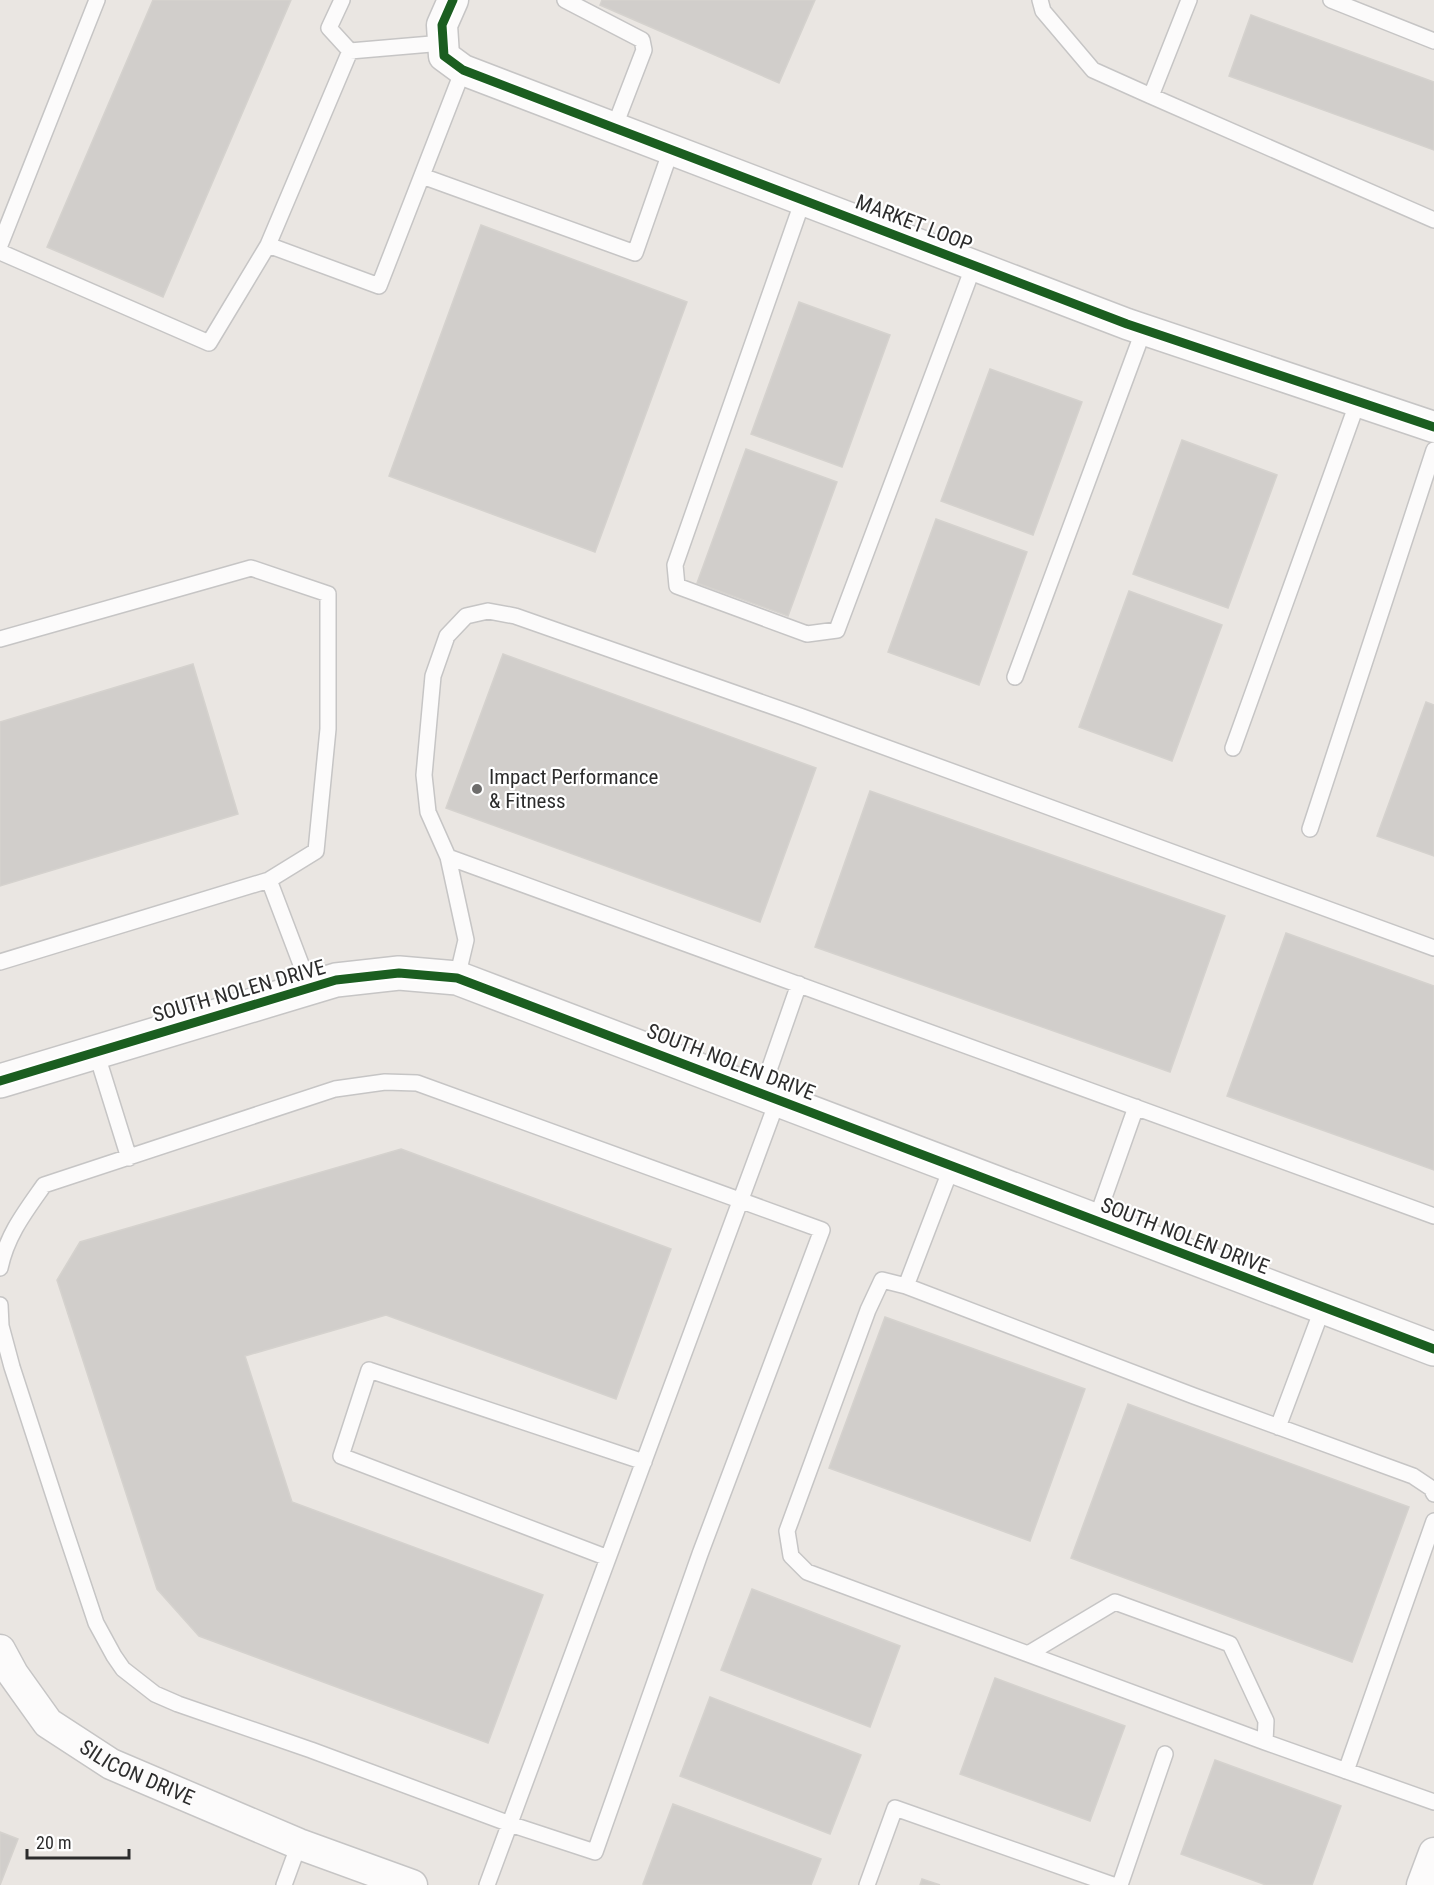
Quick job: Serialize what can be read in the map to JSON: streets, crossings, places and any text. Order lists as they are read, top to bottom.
{
  "streets": {
    "street": ["MARKET LOOP", "SOUTH NOLEN DRIVE", "SILICON DRIVE"]
  },
  "places": ["Impact Performance & Fitness"],
  "scale_bar": "20 m"
}
